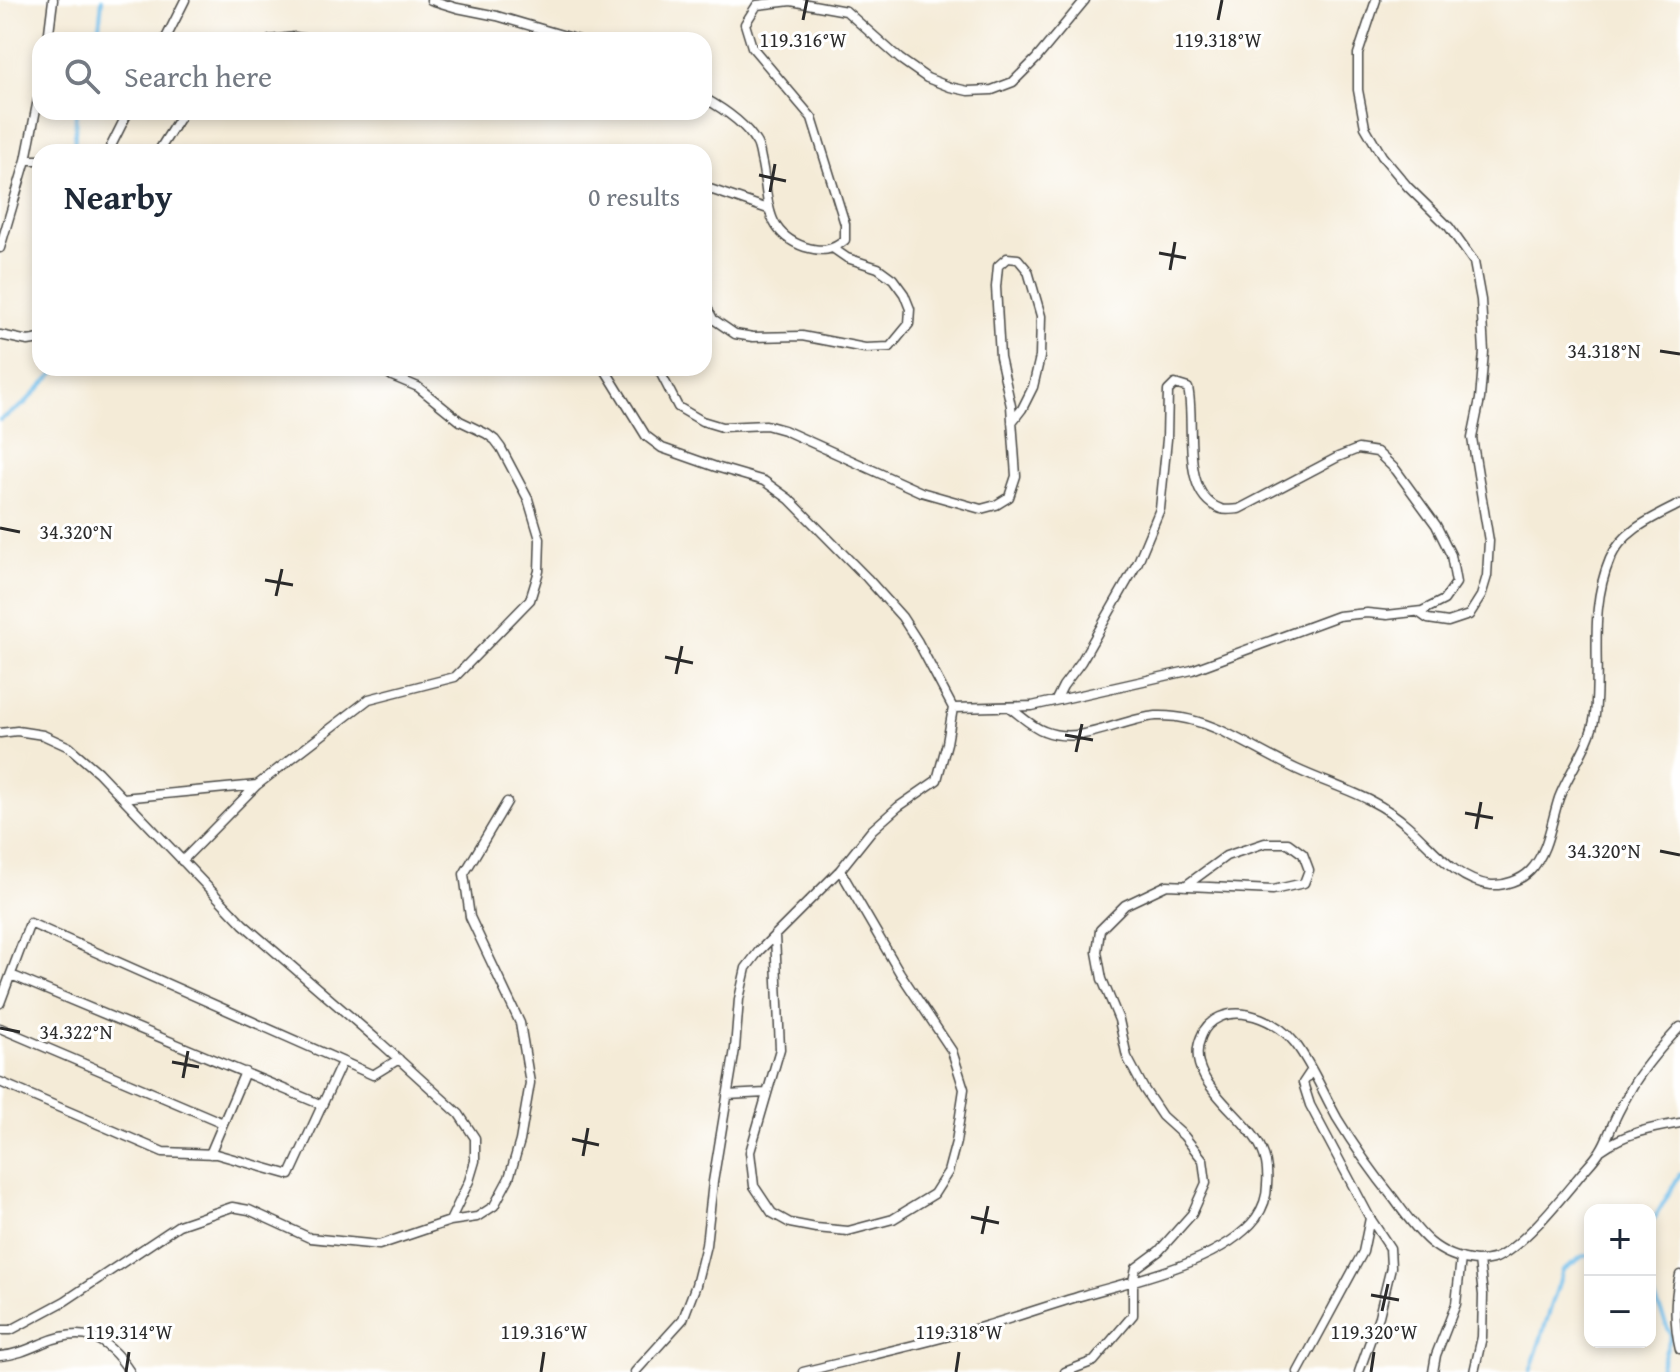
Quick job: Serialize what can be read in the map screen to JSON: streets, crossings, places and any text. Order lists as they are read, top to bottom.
{
  "page": {
    "search": "Search here",
    "heading": ["Nearby", "0 results"],
    "map_buttons": ["+", "−"]
  },
  "coordinates": [
    "119.316°W",
    "119.318°W",
    "34.318°N",
    "34.320°N",
    "34.322°N",
    "119.314°W",
    "119.320°W"
  ]
}
